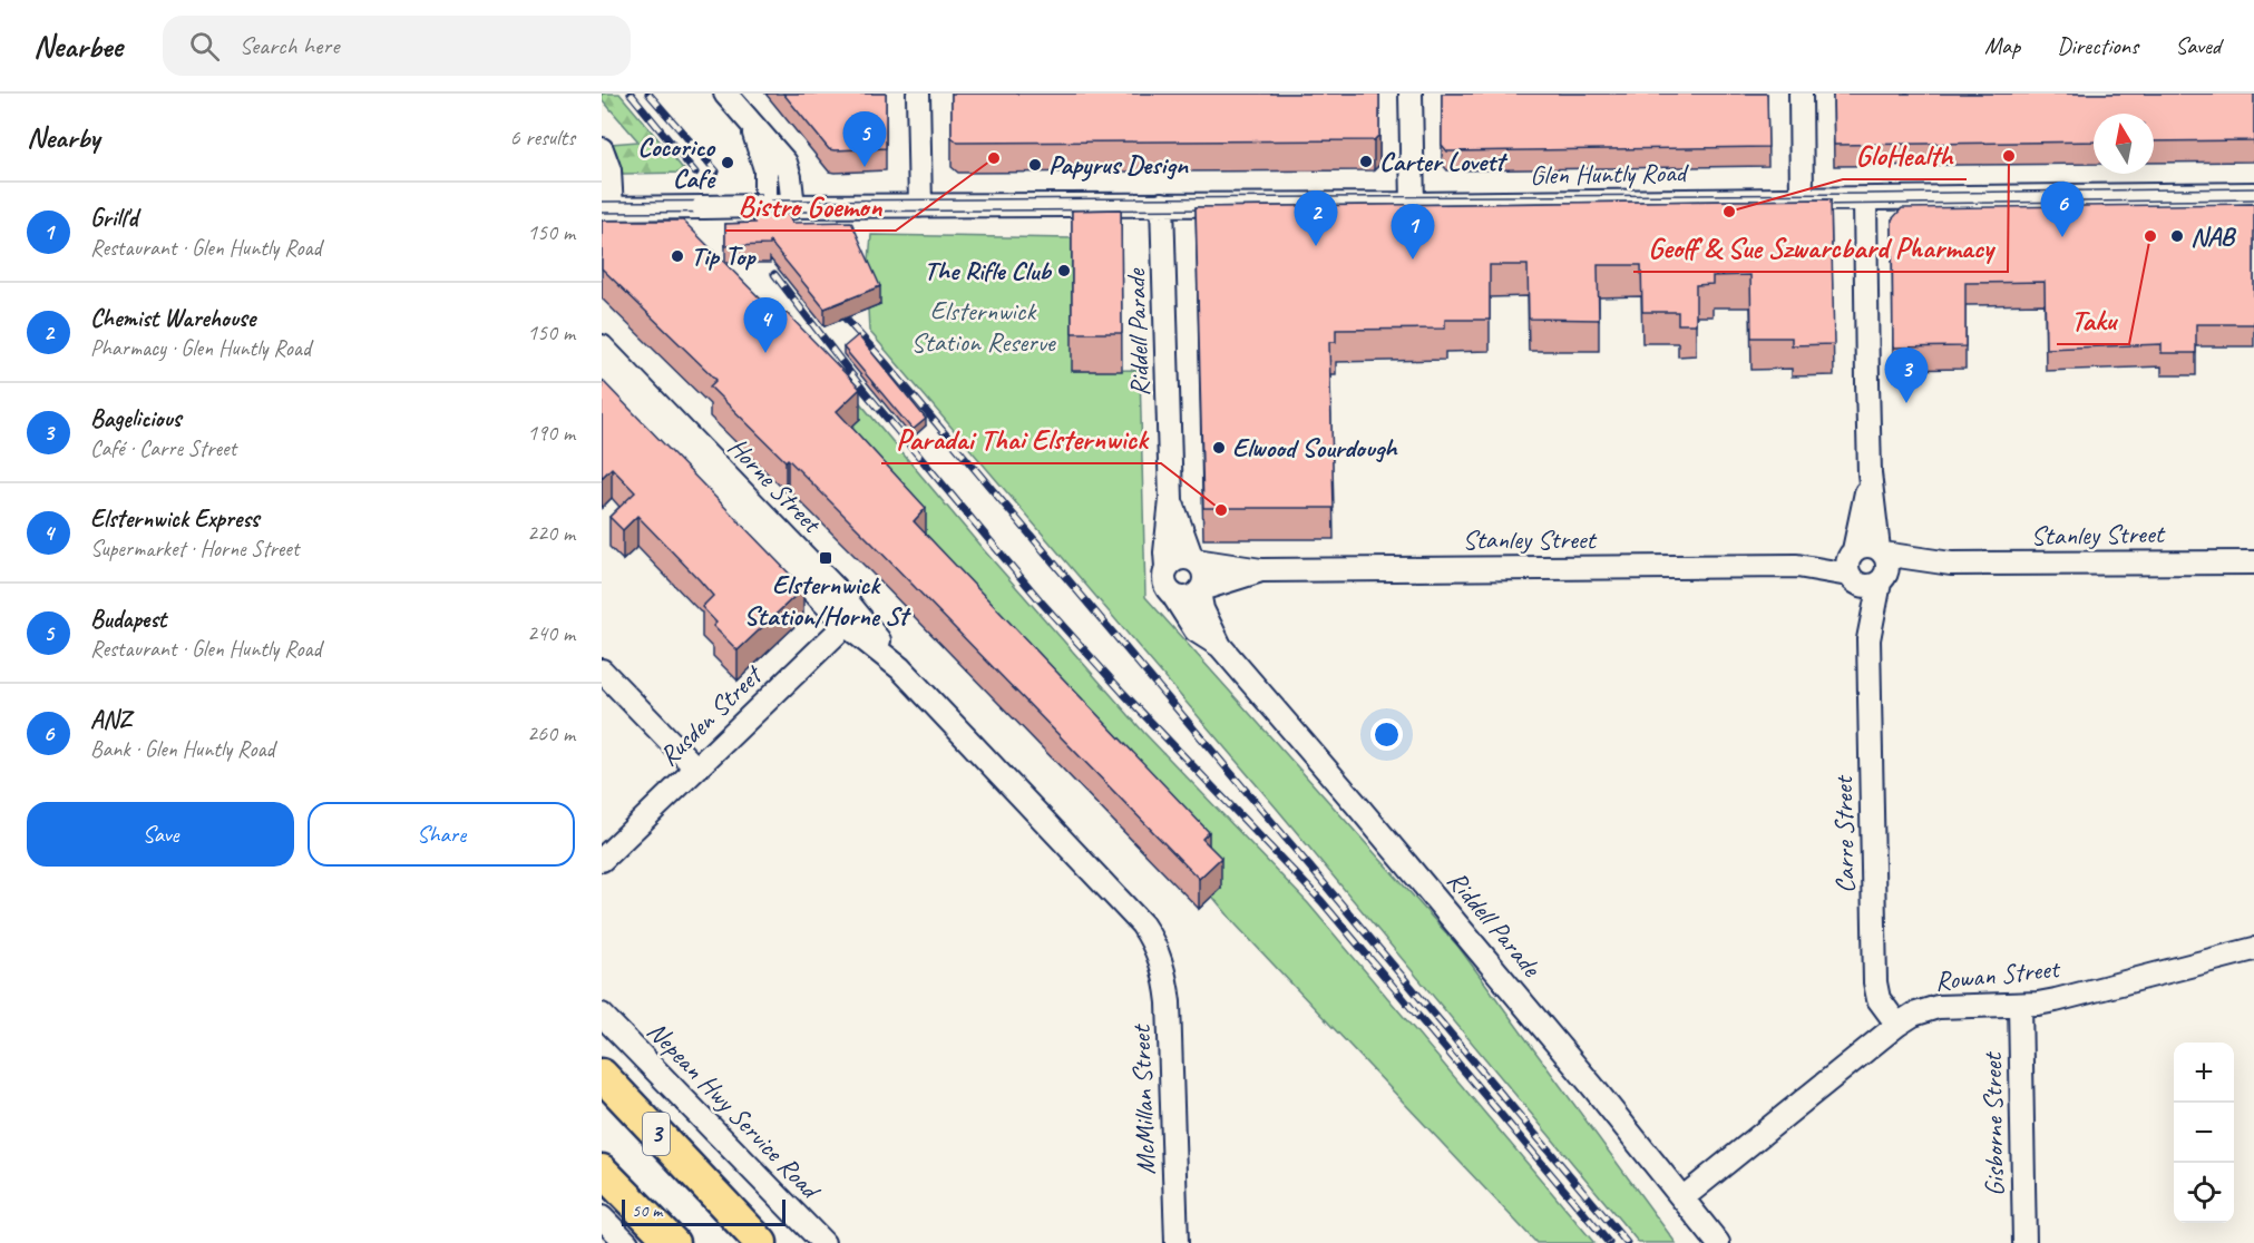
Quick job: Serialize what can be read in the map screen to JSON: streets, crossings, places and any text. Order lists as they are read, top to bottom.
{
  "streets": {
    "highway": ["3"],
    "street": [
      "Glen Huntly Road",
      "Riddell Parade",
      "Horne Street",
      "Stanley Street",
      "Rusden Street",
      "Carre Street",
      "Rowan Street",
      "McMillan Street",
      "Nepean Hwy Service Road",
      "Gisborne Street"
    ]
  },
  "crossings": [
    ["Glen Huntly Road", "Riddell Parade"],
    ["Glen Huntly Road", "Carre Street"],
    ["Riddell Parade", "Stanley Street"],
    ["Riddell Parade", "Rowan Street"],
    ["Horne Street", "Rusden Street"],
    ["Horne Street", "McMillan Street"],
    ["Stanley Street", "Carre Street"],
    ["Carre Street", "Rowan Street"],
    ["Rowan Street", "Gisborne Street"]
  ],
  "parks": ["Elsternwick Station Reserve"],
  "places": {
    "other": [
      "Geoff & Sue Szwarcbard Pharmacy",
      "Bistro Goemon",
      "Carter Lovett",
      "Cocorico Cafe",
      "Papyrus Design",
      "GloHealth",
      "Taku",
      "NAB",
      "Tip Top",
      "The Rifle Club",
      "Elwood Sourdough",
      "Paradai Thai Elsternwick"
    ],
    "transit": ["Elsternwick Station/Horne St"]
  },
  "scale_bar": "50 m",
  "north": "top",
  "page": {
    "header": "Nearbee",
    "search": "Search here",
    "nav": ["Map", "Directions", "Saved"],
    "heading": ["Nearby", "6 results"],
    "pins": [
      "5",
      "6",
      "2",
      "1",
      "4",
      "3"
    ],
    "list": [
      {
        "mark": "1",
        "name": "Grill'd",
        "note": "Restaurant · Glen Huntly Road",
        "value": "150 m"
      },
      {
        "mark": "2",
        "name": "Chemist Warehouse",
        "note": "Pharmacy · Glen Huntly Road",
        "value": "150 m"
      },
      {
        "mark": "3",
        "name": "Bagelicious",
        "note": "Café · Carre Street",
        "value": "190 m"
      },
      {
        "mark": "4",
        "name": "Elsternwick Express",
        "note": "Supermarket · Horne Street",
        "value": "220 m"
      },
      {
        "mark": "5",
        "name": "Budapest",
        "note": "Restaurant · Glen Huntly Road",
        "value": "240 m"
      },
      {
        "mark": "6",
        "name": "ANZ",
        "note": "Bank · Glen Huntly Road",
        "value": "260 m"
      }
    ],
    "buttons": ["Save", "Share"],
    "map_buttons": ["+", "−"],
    "scale": "50 m"
  }
}
